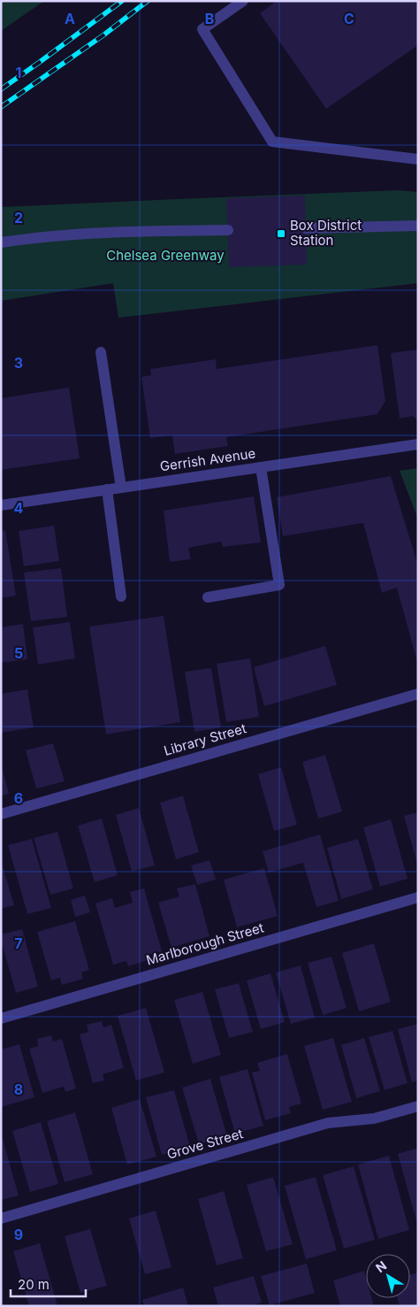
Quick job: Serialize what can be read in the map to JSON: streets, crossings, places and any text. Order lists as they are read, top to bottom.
{
  "streets": {
    "street": [
      "Gerrish Avenue",
      "Library Street",
      "Marlborough Street",
      "Grove Street"
    ]
  },
  "parks": ["Chelsea Greenway"],
  "places": {
    "transit": ["Box District Station"]
  },
  "scale_bar": "20 m",
  "north": "top left",
  "grid": {
    "columns": ["A", "B", "C"],
    "rows": [
      "1",
      "2",
      "3",
      "4",
      "5",
      "6",
      "7",
      "8",
      "9"
    ]
  }
}
